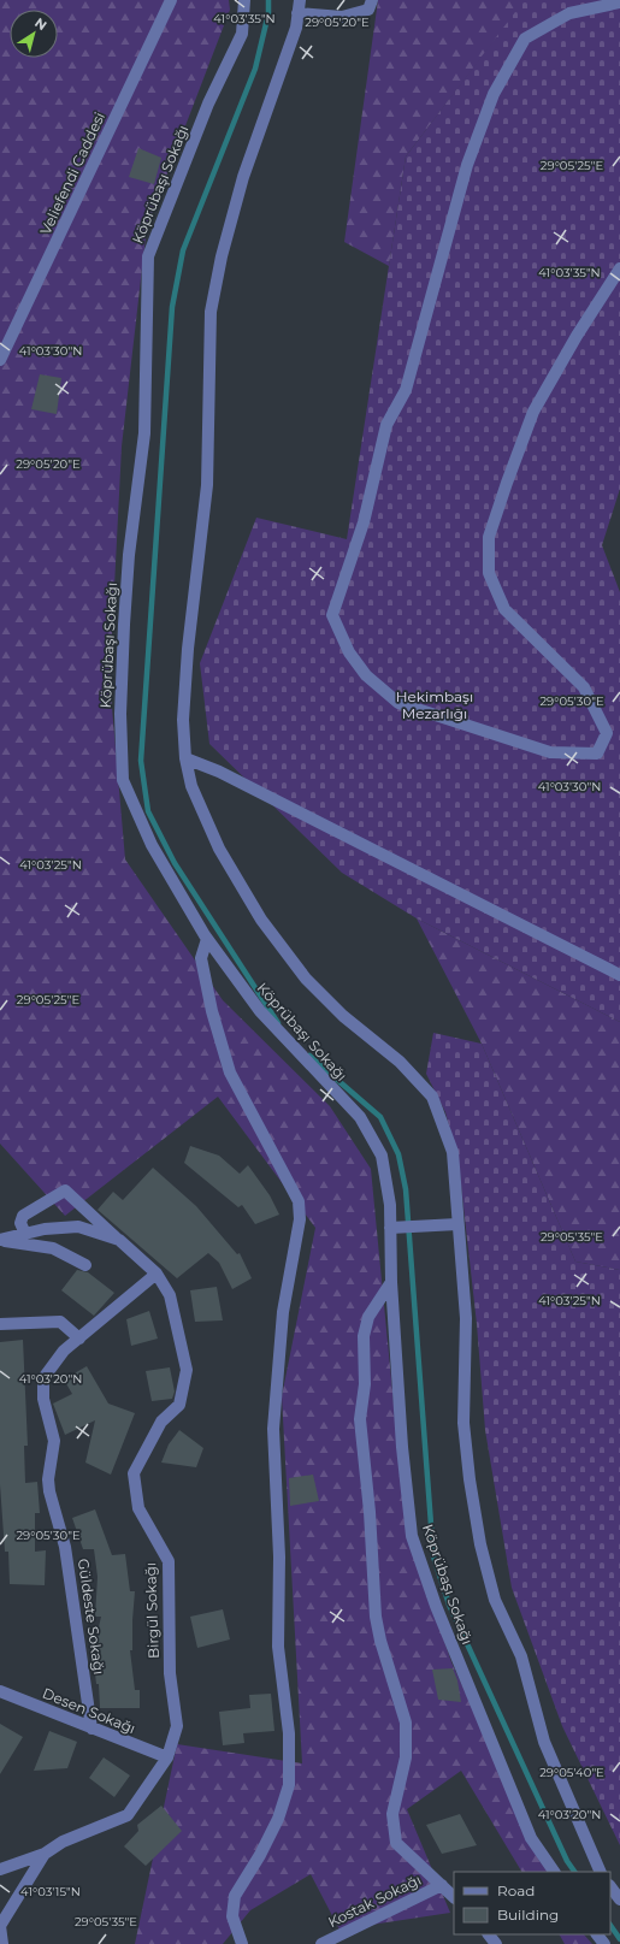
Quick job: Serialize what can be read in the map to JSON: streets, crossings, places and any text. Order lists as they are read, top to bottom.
{
  "streets": {
    "street": [
      "Veliefendi Caddesi",
      "Köprübaşı Sokağı",
      "Birgül Sokağı",
      "Güldeste Sokağı",
      "Desen Sokağı",
      "Kostak Sokağı"
    ]
  },
  "crossings": [
    ["Birgül Sokağı", "Güldeste Sokağı"],
    ["Birgül Sokağı", "Desen Sokağı"],
    ["Güldeste Sokağı", "Desen Sokağı"]
  ],
  "parks": ["Hekimbaşı Mezarlığı"],
  "legend": ["Road", "Building"],
  "north": "top right",
  "coordinates": [
    "41°03'35\"N",
    "29°05'20\"E",
    "29°05'25\"E",
    "41°03'30\"N",
    "29°05'30\"E",
    "41°03'25\"N",
    "29°05'35\"E",
    "41°03'20\"N",
    "29°05'40\"E",
    "41°03'15\"N"
  ]
}
